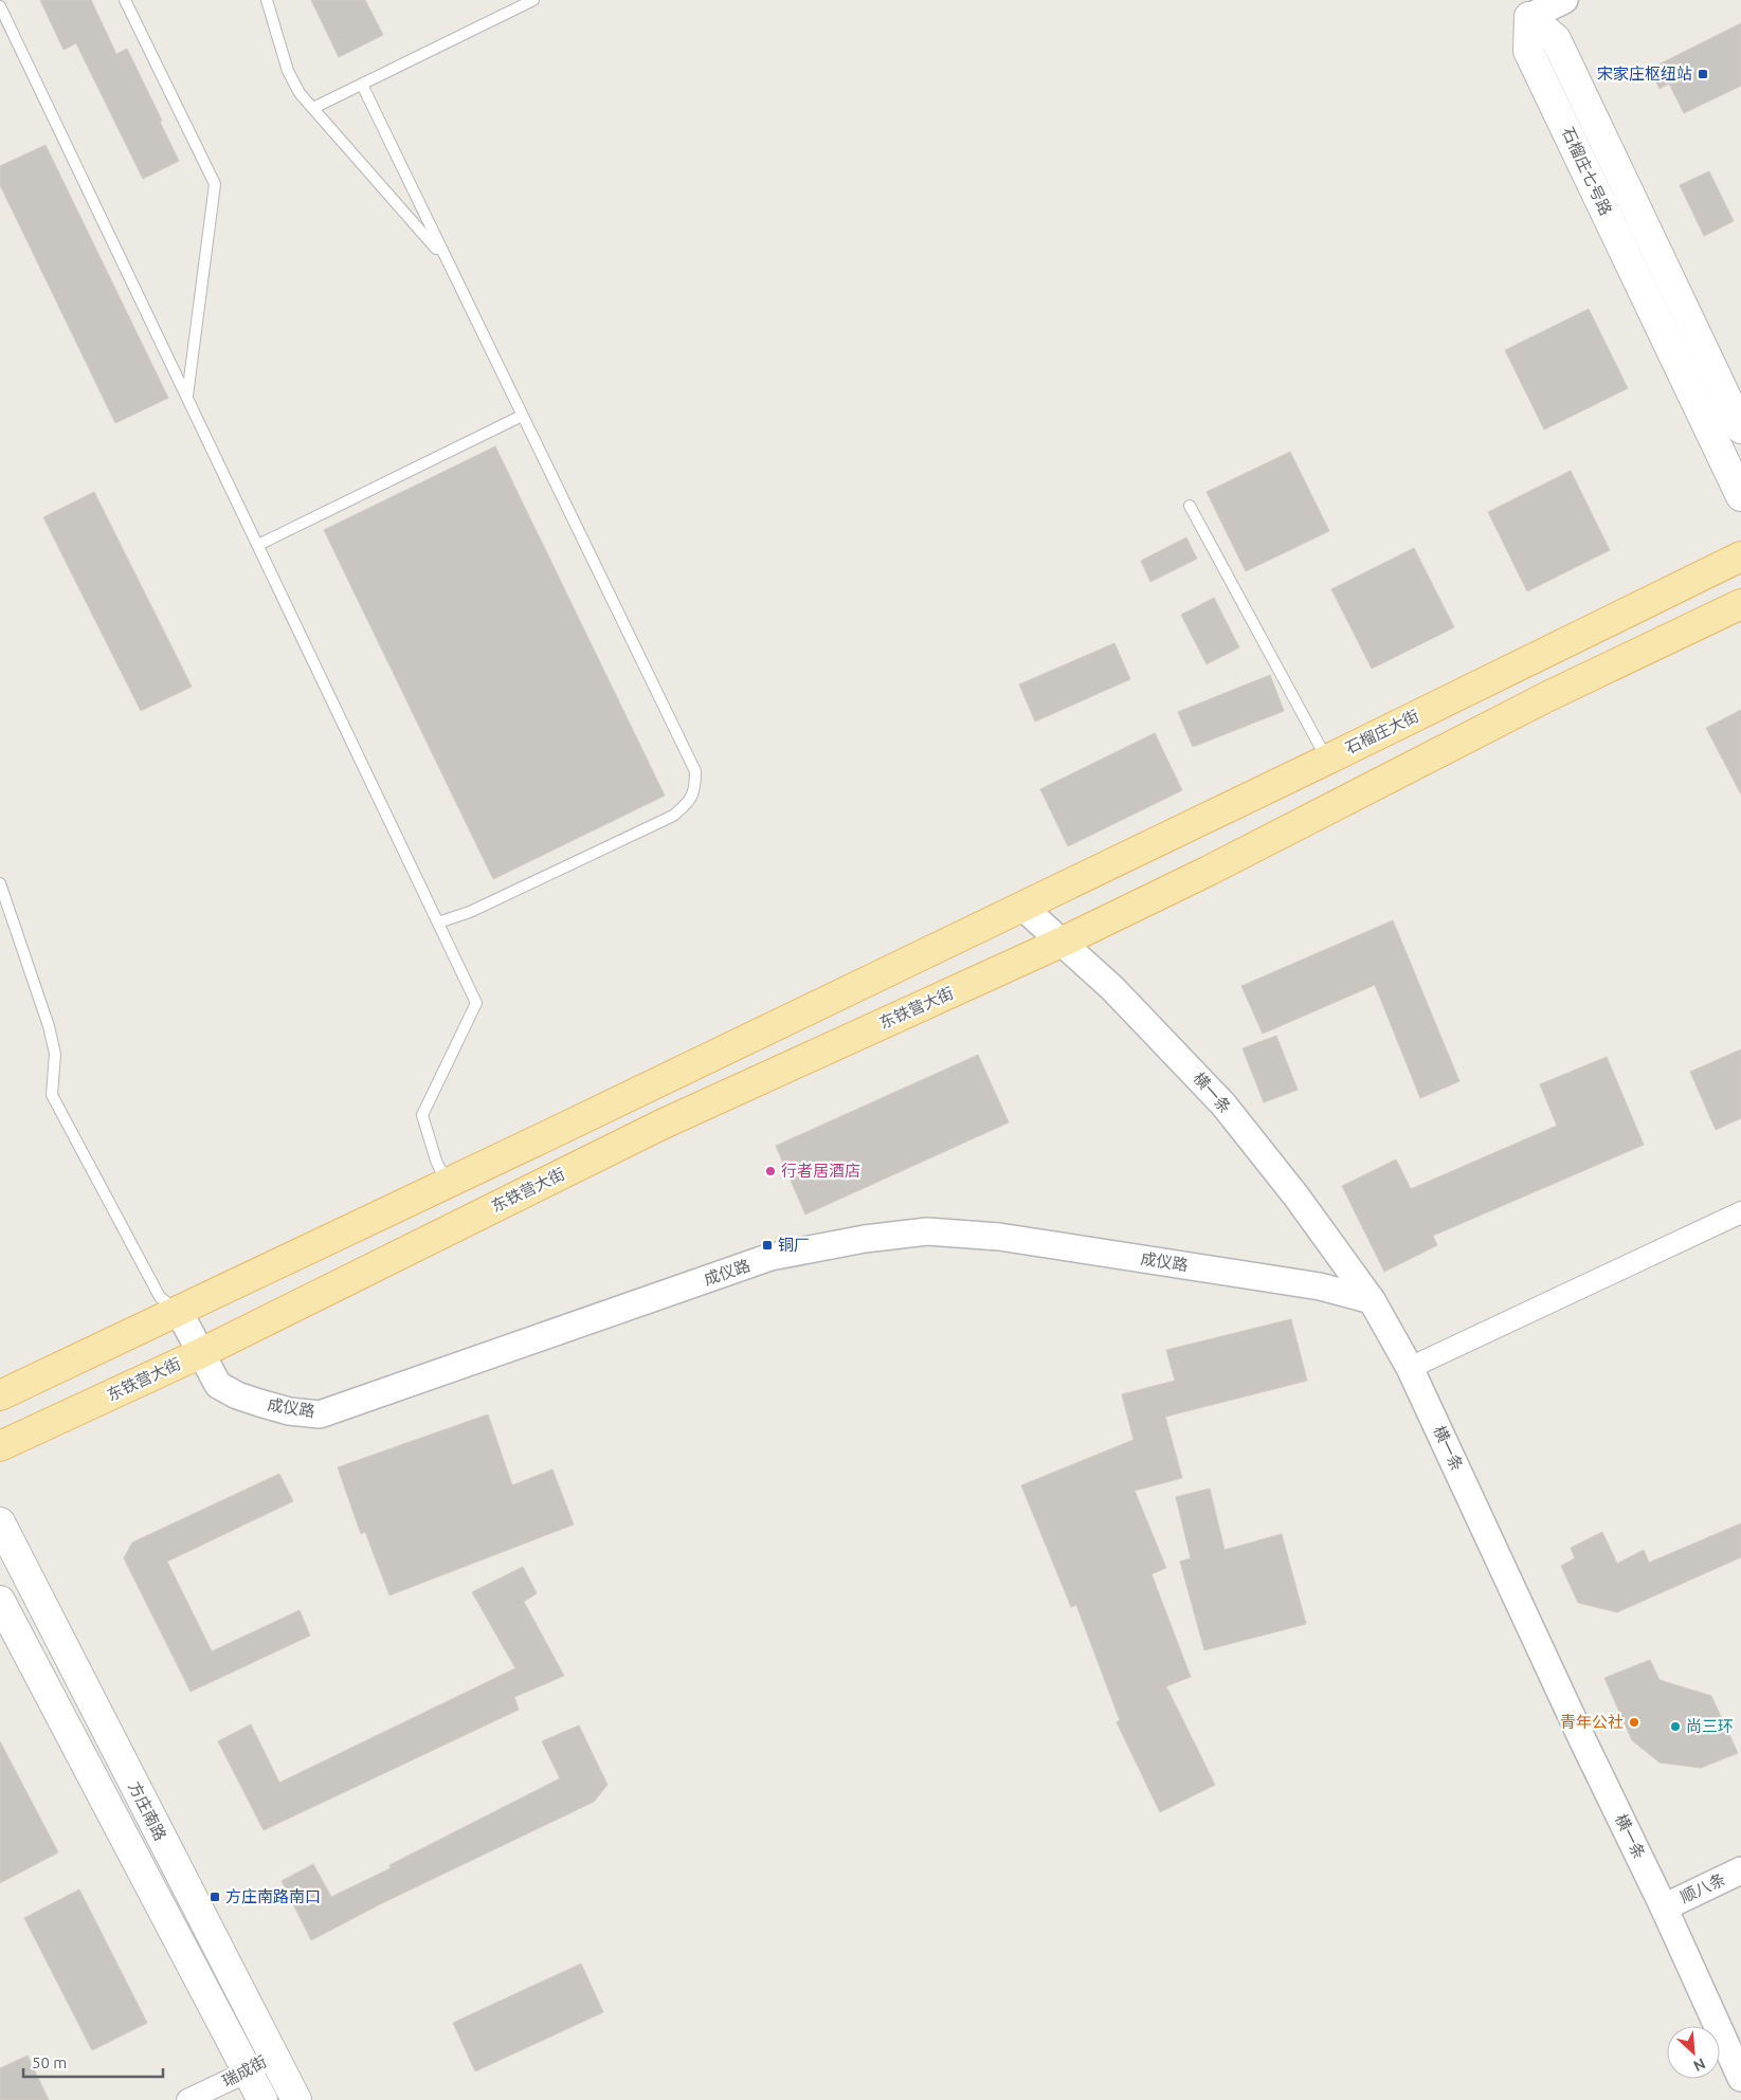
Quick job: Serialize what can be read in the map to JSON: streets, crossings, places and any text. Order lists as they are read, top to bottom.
{
  "streets": {
    "main road": [
      "石榴庄七号路",
      "石榴庄大街",
      "东铁营大街",
      "方庄南路"
    ],
    "street": [
      "横一条",
      "成仪路",
      "顺八条",
      "瑞成街"
    ]
  },
  "crossings": [
    ["石榴庄大街", "横一条"],
    ["东铁营大街", "横一条"],
    ["东铁营大街", "成仪路"],
    ["横一条", "成仪路"],
    ["横一条", "顺八条"],
    ["方庄南路", "瑞成街"]
  ],
  "places": {
    "transit": ["宋家庄枢纽站", "铜厂", "方庄南路南口"],
    "other": ["行者居酒店", "青年公社", "尚三环"]
  },
  "scale_bar": "50 m",
  "north": "bottom right"
}
